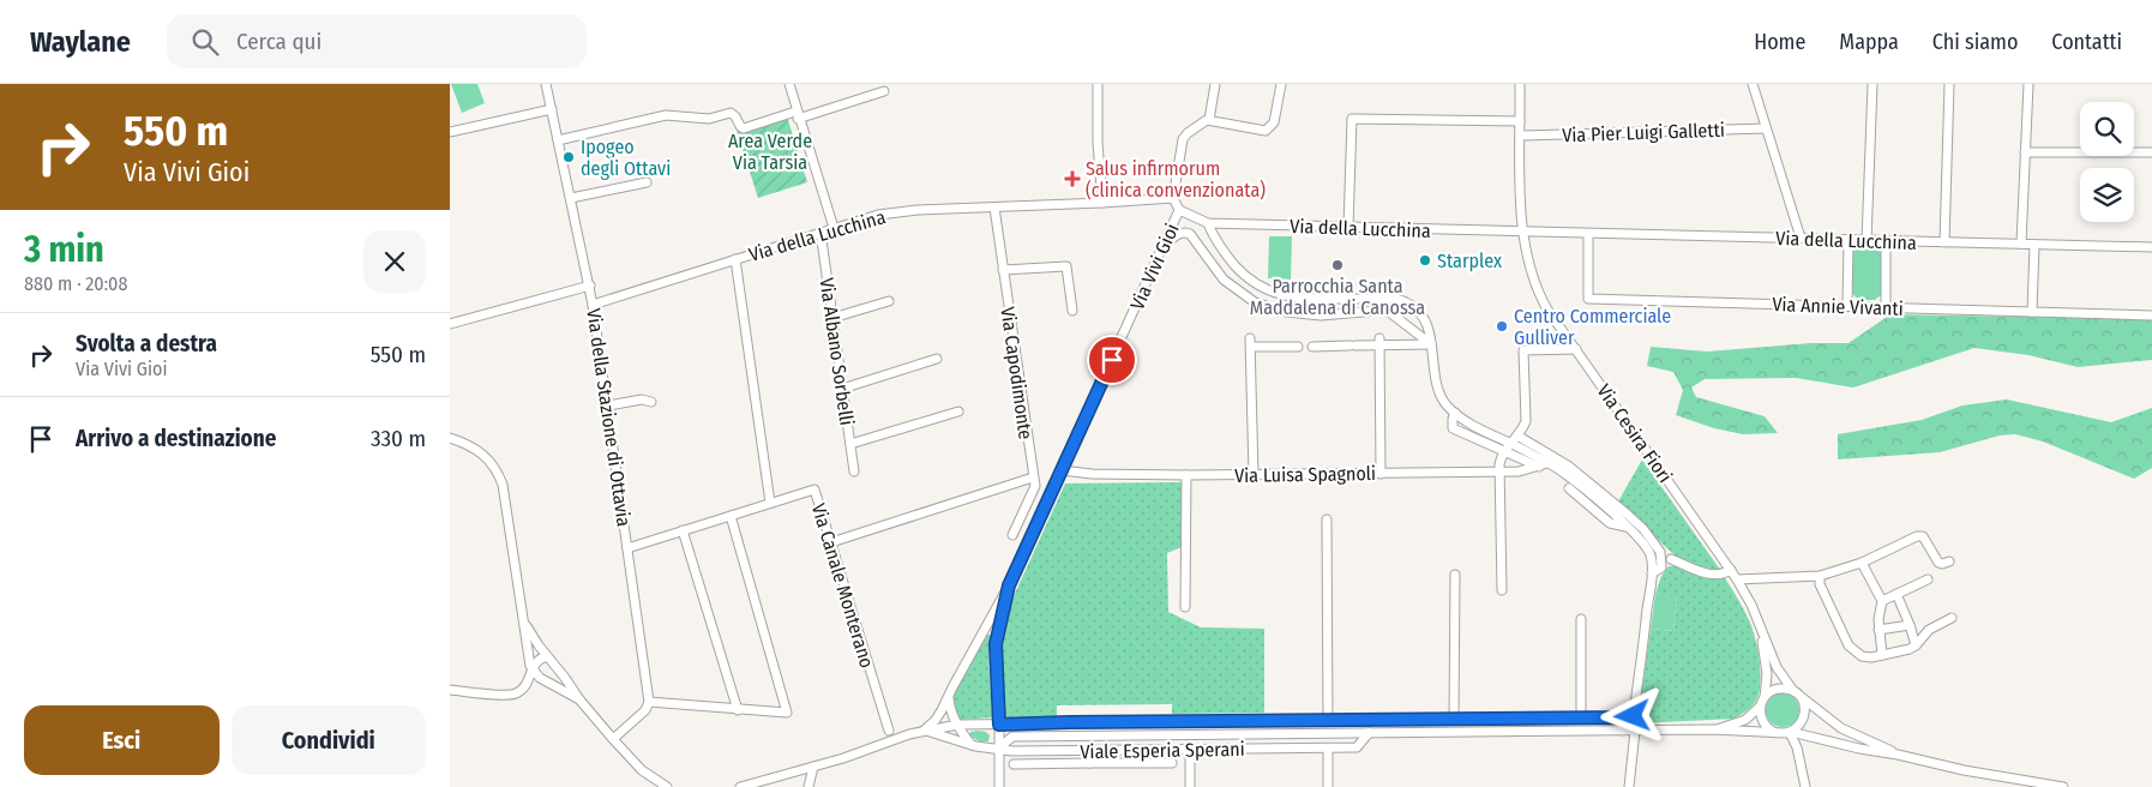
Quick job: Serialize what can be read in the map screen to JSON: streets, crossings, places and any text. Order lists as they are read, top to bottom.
{
  "streets": {
    "street": [
      "Via Pier Luigi Galletti",
      "Via della Lucchina",
      "Via Vivi Gioi",
      "Via Annie Vivanti",
      "Via Albano Sorbelli",
      "Via Capodimonte",
      "Via della Stazione di Ottavia",
      "Via Cesira Fiori",
      "Via Luisa Spagnoli",
      "Via Canale Monterano",
      "Viale Esperia Sperani"
    ]
  },
  "crossings": [
    ["Via Pier Luigi Galletti", "Via Cesira Fiori"],
    ["Via della Lucchina", "Via Vivi Gioi"],
    ["Via della Lucchina", "Via Annie Vivanti"],
    ["Via della Lucchina", "Via Albano Sorbelli"],
    ["Via della Lucchina", "Via Capodimonte"],
    ["Via della Lucchina", "Via della Stazione di Ottavia"],
    ["Via della Lucchina", "Via Cesira Fiori"],
    ["Via Vivi Gioi", "Via Luisa Spagnoli"],
    ["Via Vivi Gioi", "Viale Esperia Sperani"],
    ["Via della Stazione di Ottavia", "Via Canale Monterano"],
    ["Via Cesira Fiori", "Viale Esperia Sperani"]
  ],
  "parks": ["Area Verde Via Tarsia"],
  "places": {
    "other": [
      "Ipogeo degli Ottavi",
      "Starplex",
      "Parrocchia Santa Maddalena di Canossa",
      "Centro Commerciale Gulliver"
    ],
    "health": ["Salus infirmorum (clinica convenzionata)"]
  },
  "page": {
    "header": "Waylane",
    "search": "Cerca qui",
    "nav": [
      "Home",
      "Mappa",
      "Chi siamo",
      "Contatti"
    ],
    "turn": ["550 m", "Via Vivi Gioi"],
    "heading": ["3 min", "880 m · 20:08"],
    "list": [
      {
        "name": "Svolta a destra",
        "note": "Via Vivi Gioi",
        "value": "550 m"
      },
      {
        "name": "Arrivo a destinazione",
        "value": "330 m"
      }
    ],
    "buttons": ["Esci", "Condividi"]
  }
}
